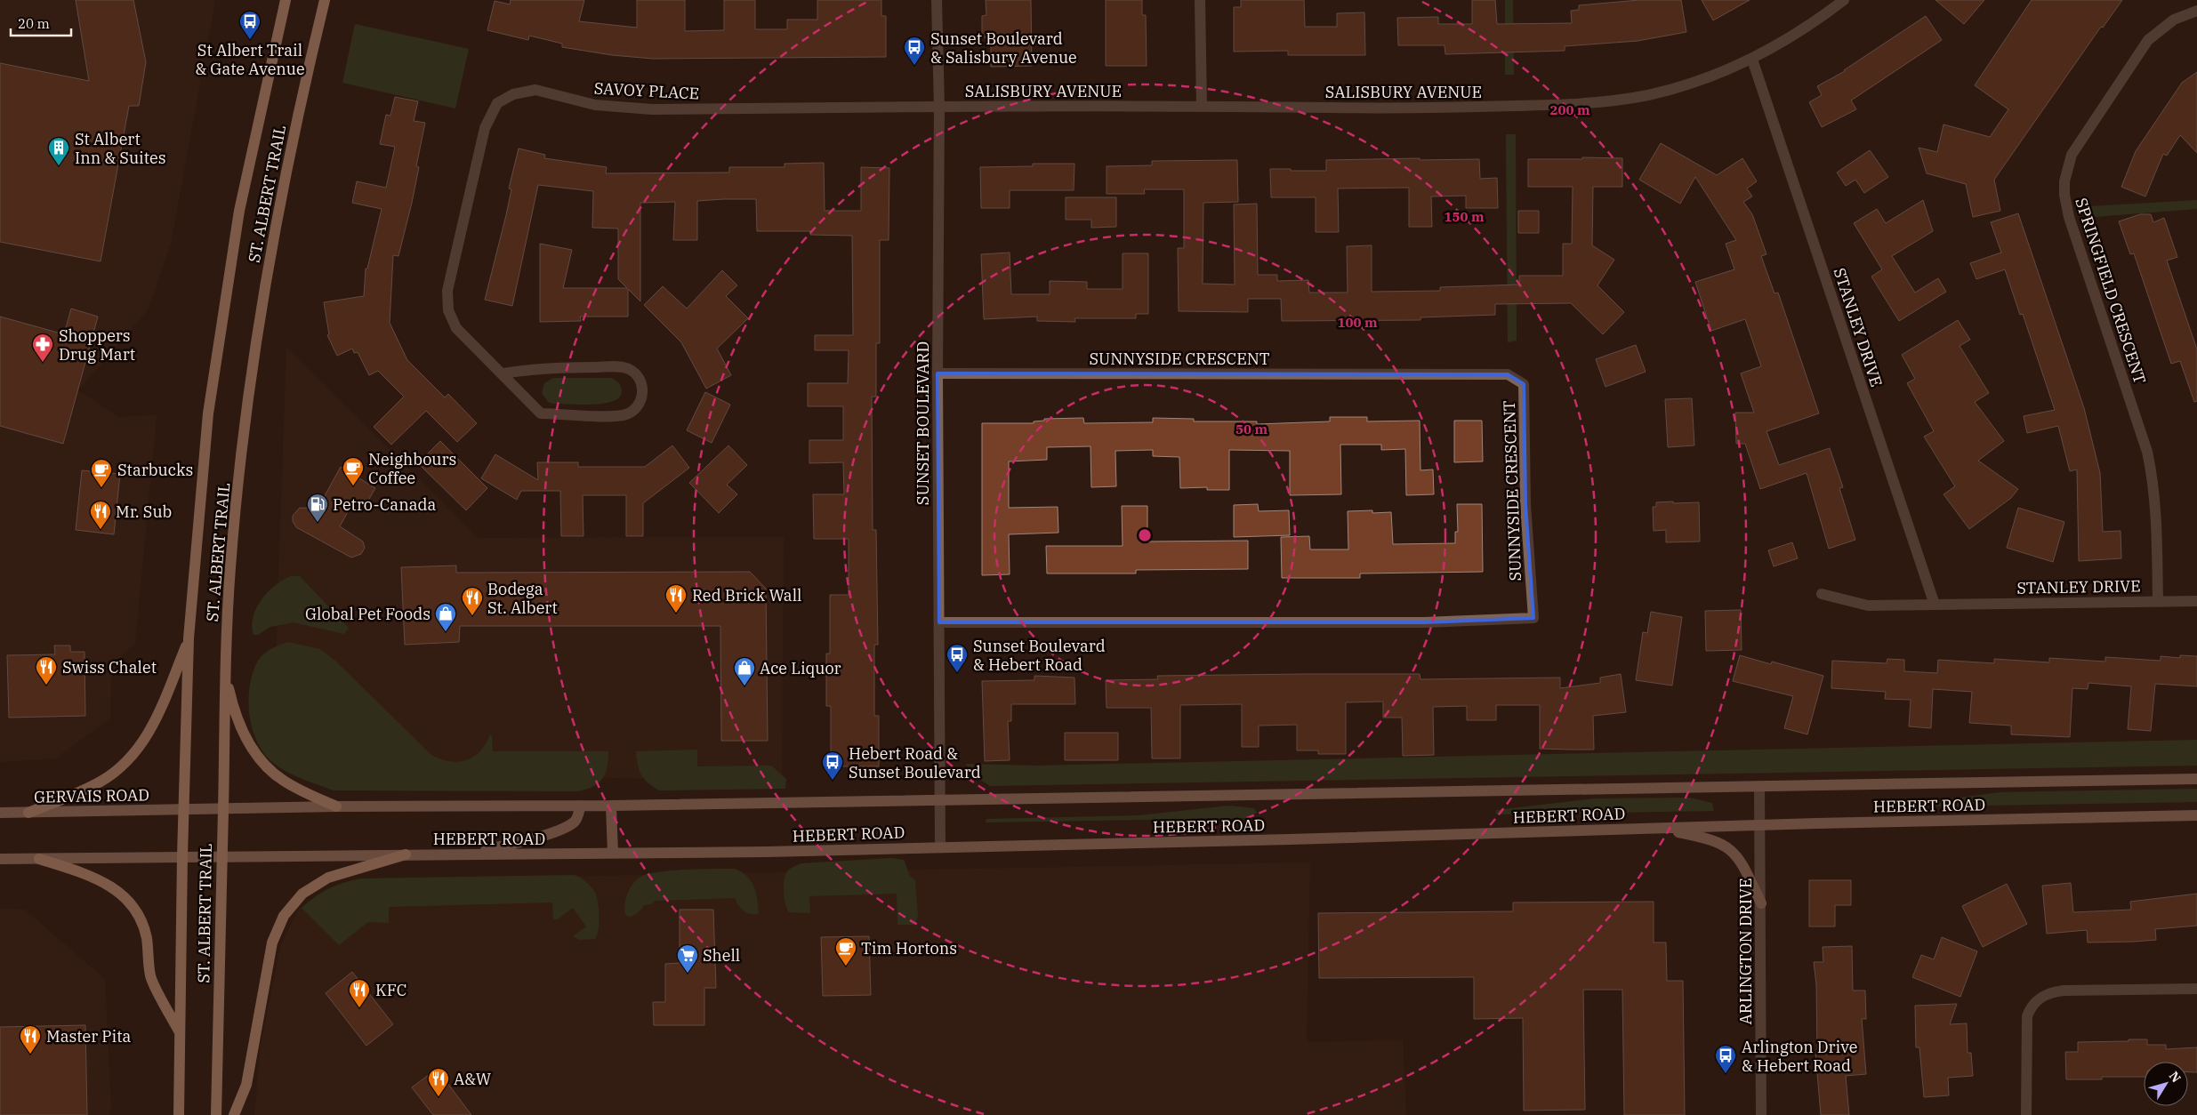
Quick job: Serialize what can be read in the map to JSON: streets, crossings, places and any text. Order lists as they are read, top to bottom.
{
  "streets": {
    "main road": ["ST. ALBERT TRAIL", "GERVAIS ROAD", "HEBERT ROAD"],
    "street": [
      "SAVOY PLACE",
      "SALISBURY AVENUE",
      "SPRINGFIELD CRESCENT",
      "STANLEY DRIVE",
      "SUNNYSIDE CRESCENT",
      "SUNSET BOULEVARD",
      "ARLINGTON DRIVE"
    ]
  },
  "crossings": [
    ["SAVOY PLACE", "SALISBURY AVENUE"],
    ["SAVOY PLACE", "SUNSET BOULEVARD"],
    ["SALISBURY AVENUE", "STANLEY DRIVE"],
    ["SALISBURY AVENUE", "SUNSET BOULEVARD"],
    ["ST. ALBERT TRAIL", "GERVAIS ROAD"],
    ["ST. ALBERT TRAIL", "HEBERT ROAD"],
    ["SPRINGFIELD CRESCENT", "STANLEY DRIVE"],
    ["SUNNYSIDE CRESCENT", "SUNSET BOULEVARD"],
    ["SUNSET BOULEVARD", "HEBERT ROAD"],
    ["GERVAIS ROAD", "HEBERT ROAD"],
    ["HEBERT ROAD", "ARLINGTON DRIVE"]
  ],
  "places": {
    "bus stop": [
      "St Albert Trail & Gate Avenue",
      "Sunset Boulevard & Salisbury Avenue",
      "Sunset Boulevard & Hebert Road",
      "Hebert Road & Sunset Boulevard",
      "Arlington Drive & Hebert Road"
    ],
    "building": ["St Albert Inn & Suites"],
    "pharmacy": ["Shoppers Drug Mart"],
    "cafe": ["Neighbours Coffee", "Starbucks", "Tim Hortons"],
    "fuel station": ["Petro-Canada"],
    "restaurant": [
      "Mr. Sub",
      "Red Brick Wall",
      "Bodega St. Albert",
      "Swiss Chalet",
      "KFC",
      "Master Pita",
      "A&W"
    ],
    "shop": ["Global Pet Foods", "Ace Liquor"],
    "supermarket": ["Shell"]
  },
  "scale_bar": "20 m",
  "north": "top right",
  "rings": [
    "200 m",
    "150 m",
    "100 m",
    "50 m"
  ]
}
